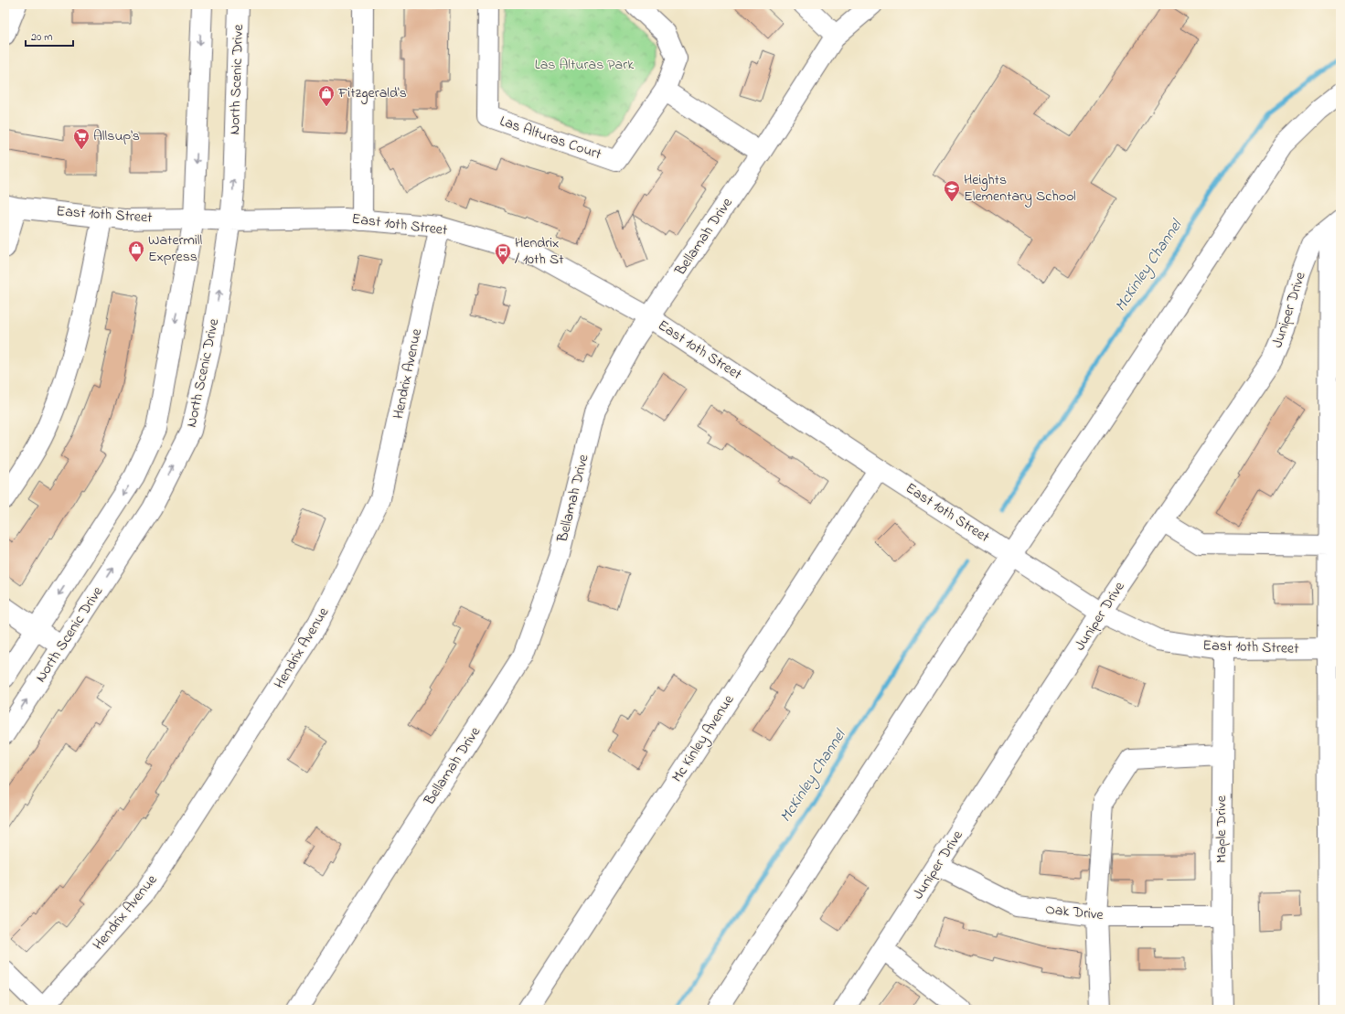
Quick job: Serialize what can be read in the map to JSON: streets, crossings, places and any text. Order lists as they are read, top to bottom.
{
  "streets": {
    "street": [
      "North Scenic Drive",
      "Las Alturas Court",
      "East 10th Street",
      "Bellamah Drive",
      "Juniper Drive",
      "Hendrix Avenue",
      "Mc Kinley Avenue",
      "Maple Drive",
      "Oak Drive"
    ]
  },
  "crossings": [
    ["North Scenic Drive", "East 10th Street"],
    ["East 10th Street", "Bellamah Drive"],
    ["East 10th Street", "Juniper Drive"],
    ["East 10th Street", "Hendrix Avenue"],
    ["East 10th Street", "Mc Kinley Avenue"],
    ["East 10th Street", "Maple Drive"],
    ["Juniper Drive", "Oak Drive"],
    ["Maple Drive", "Oak Drive"]
  ],
  "water": ["McKinley Channel"],
  "parks": ["Las Alturas Park"],
  "places": {
    "shop": ["Fitzgerald's", "Watermill Express"],
    "supermarket": ["Allsup's"],
    "school or university": ["Heights Elementary School"],
    "bus stop": ["Hendrix / 10th St"]
  },
  "scale_bar": "20 m"
}
